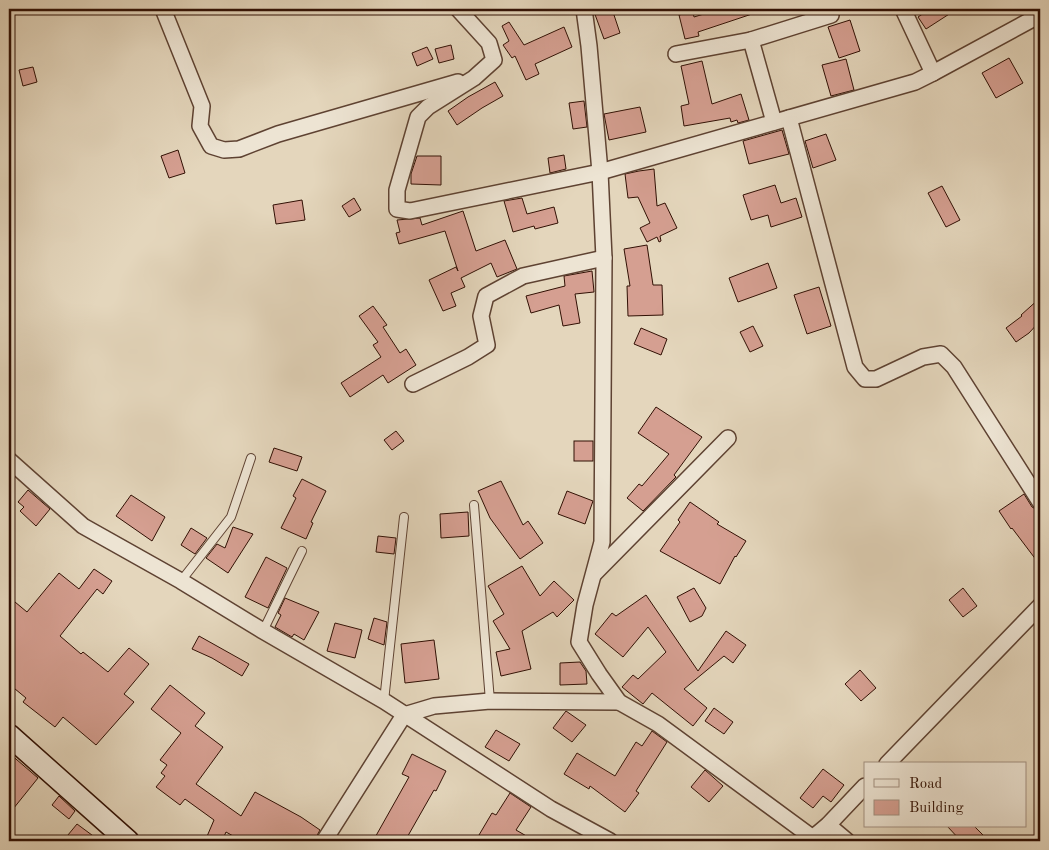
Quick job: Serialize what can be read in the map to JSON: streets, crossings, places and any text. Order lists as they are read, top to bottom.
{
  "legend": ["Road", "Building"]
}
